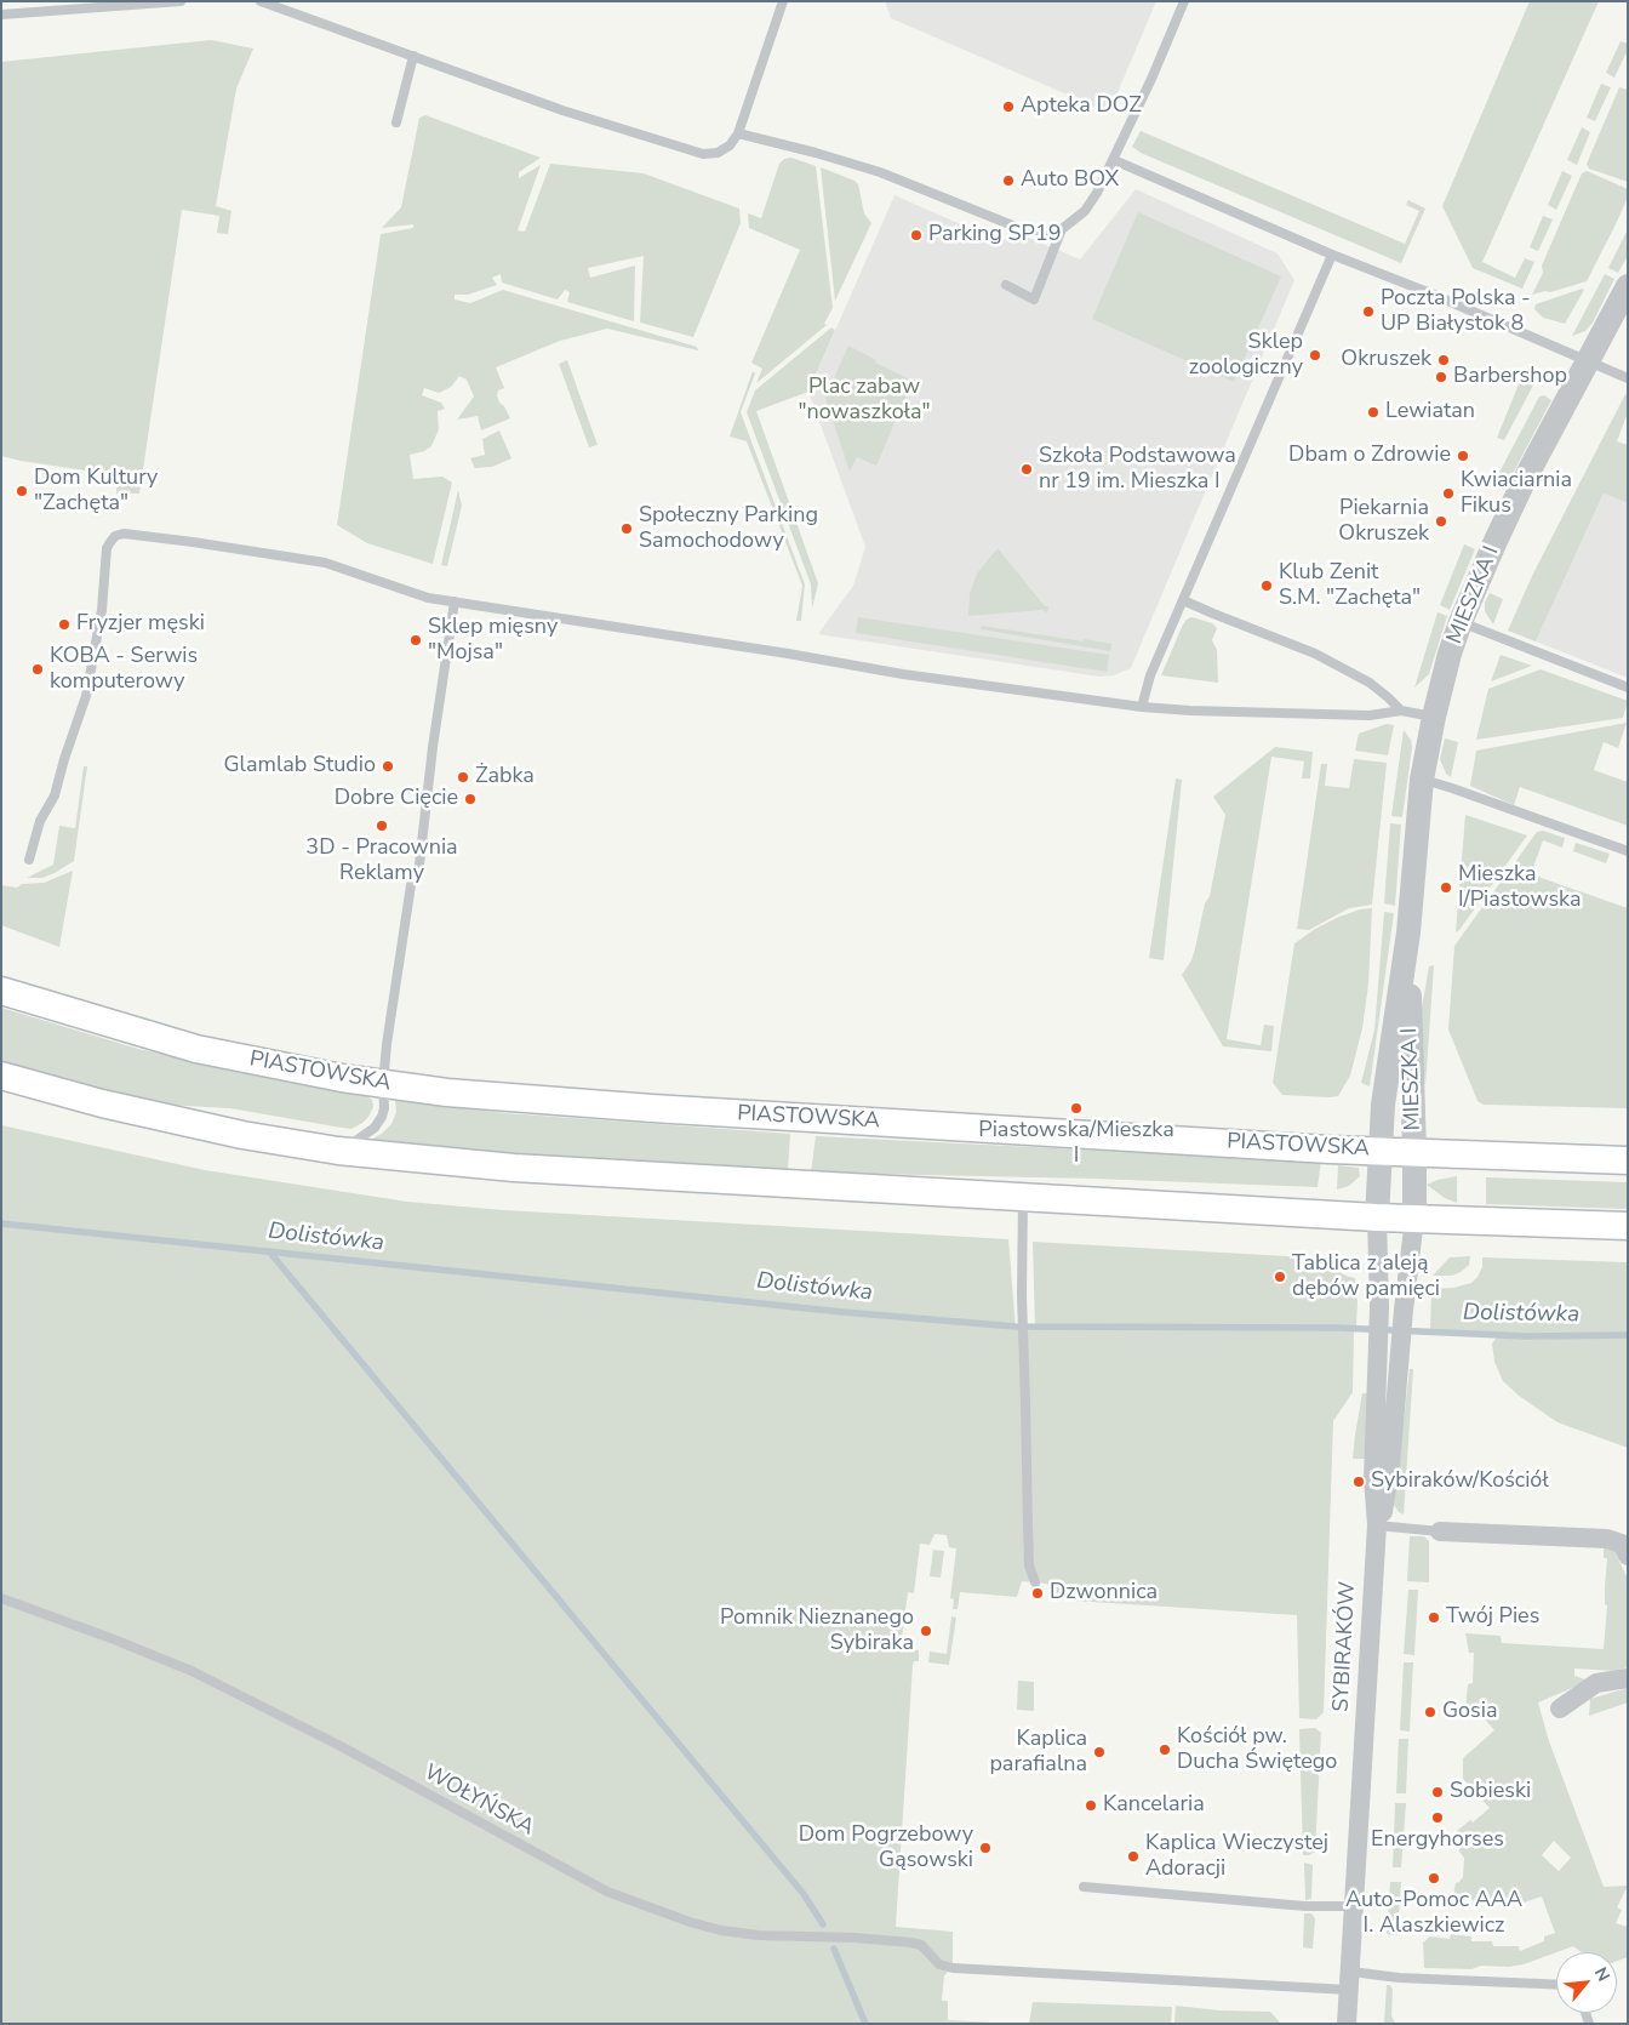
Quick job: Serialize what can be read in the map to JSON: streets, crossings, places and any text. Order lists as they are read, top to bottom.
{
  "streets": {
    "main road": ["PIASTOWSKA"],
    "street": ["MIESZKA I", "SYBIRAKÓW"],
    "lane": ["WOŁYŃSKA"]
  },
  "crossings": [
    ["MIESZKA I", "PIASTOWSKA"],
    ["MIESZKA I", "SYBIRAKÓW"],
    ["SYBIRAKÓW", "WOŁYŃSKA"]
  ],
  "water": ["Dolistówka"],
  "parks": ["Plac zabaw \"nowaszkoła\""],
  "places": [
    "Apteka DOZ",
    "Auto BOX",
    "Parking SP19",
    "Poczta Polska - UP Białystok 8",
    "Sklep zoologiczny",
    "Okruszek",
    "Barbershop",
    "Lewiatan",
    "Dbam o Zdrowie",
    "Szkoła Podstawowa nr 19 im. Mieszka I",
    "Dom Kultury \"Zachęta\"",
    "Kwiaciarnia Fikus",
    "Piekarnia Okruszek",
    "Społeczny Parking Samochodowy",
    "Klub Zenit S.M. \"Zachęta\"",
    "Fryzjer męski",
    "Sklep mięsny \"Mojsa\"",
    "KOBA - Serwis komputerowy",
    "Glamlab Studio",
    "Żabka",
    "Dobre Cięcie",
    "3D - Pracownia Reklamy",
    "Mieszka I/Piastowska",
    "Piastowska/Mieszka I",
    "Tablica z aleją dębów pamięci",
    "Sybiraków/Kościół",
    "Dzwonnica",
    "Twój Pies",
    "Pomnik Nieznanego Sybiraka",
    "Gosia",
    "Kościół pw. Ducha Świętego",
    "Kaplica parafialna",
    "Sobieski",
    "Kancelaria",
    "Energyhorses",
    "Dom Pogrzebowy Gąsowski",
    "Kaplica Wieczystej Adoracji",
    "Auto-Pomoc AAA I. Alaszkiewicz"
  ],
  "north": "top right"
}
